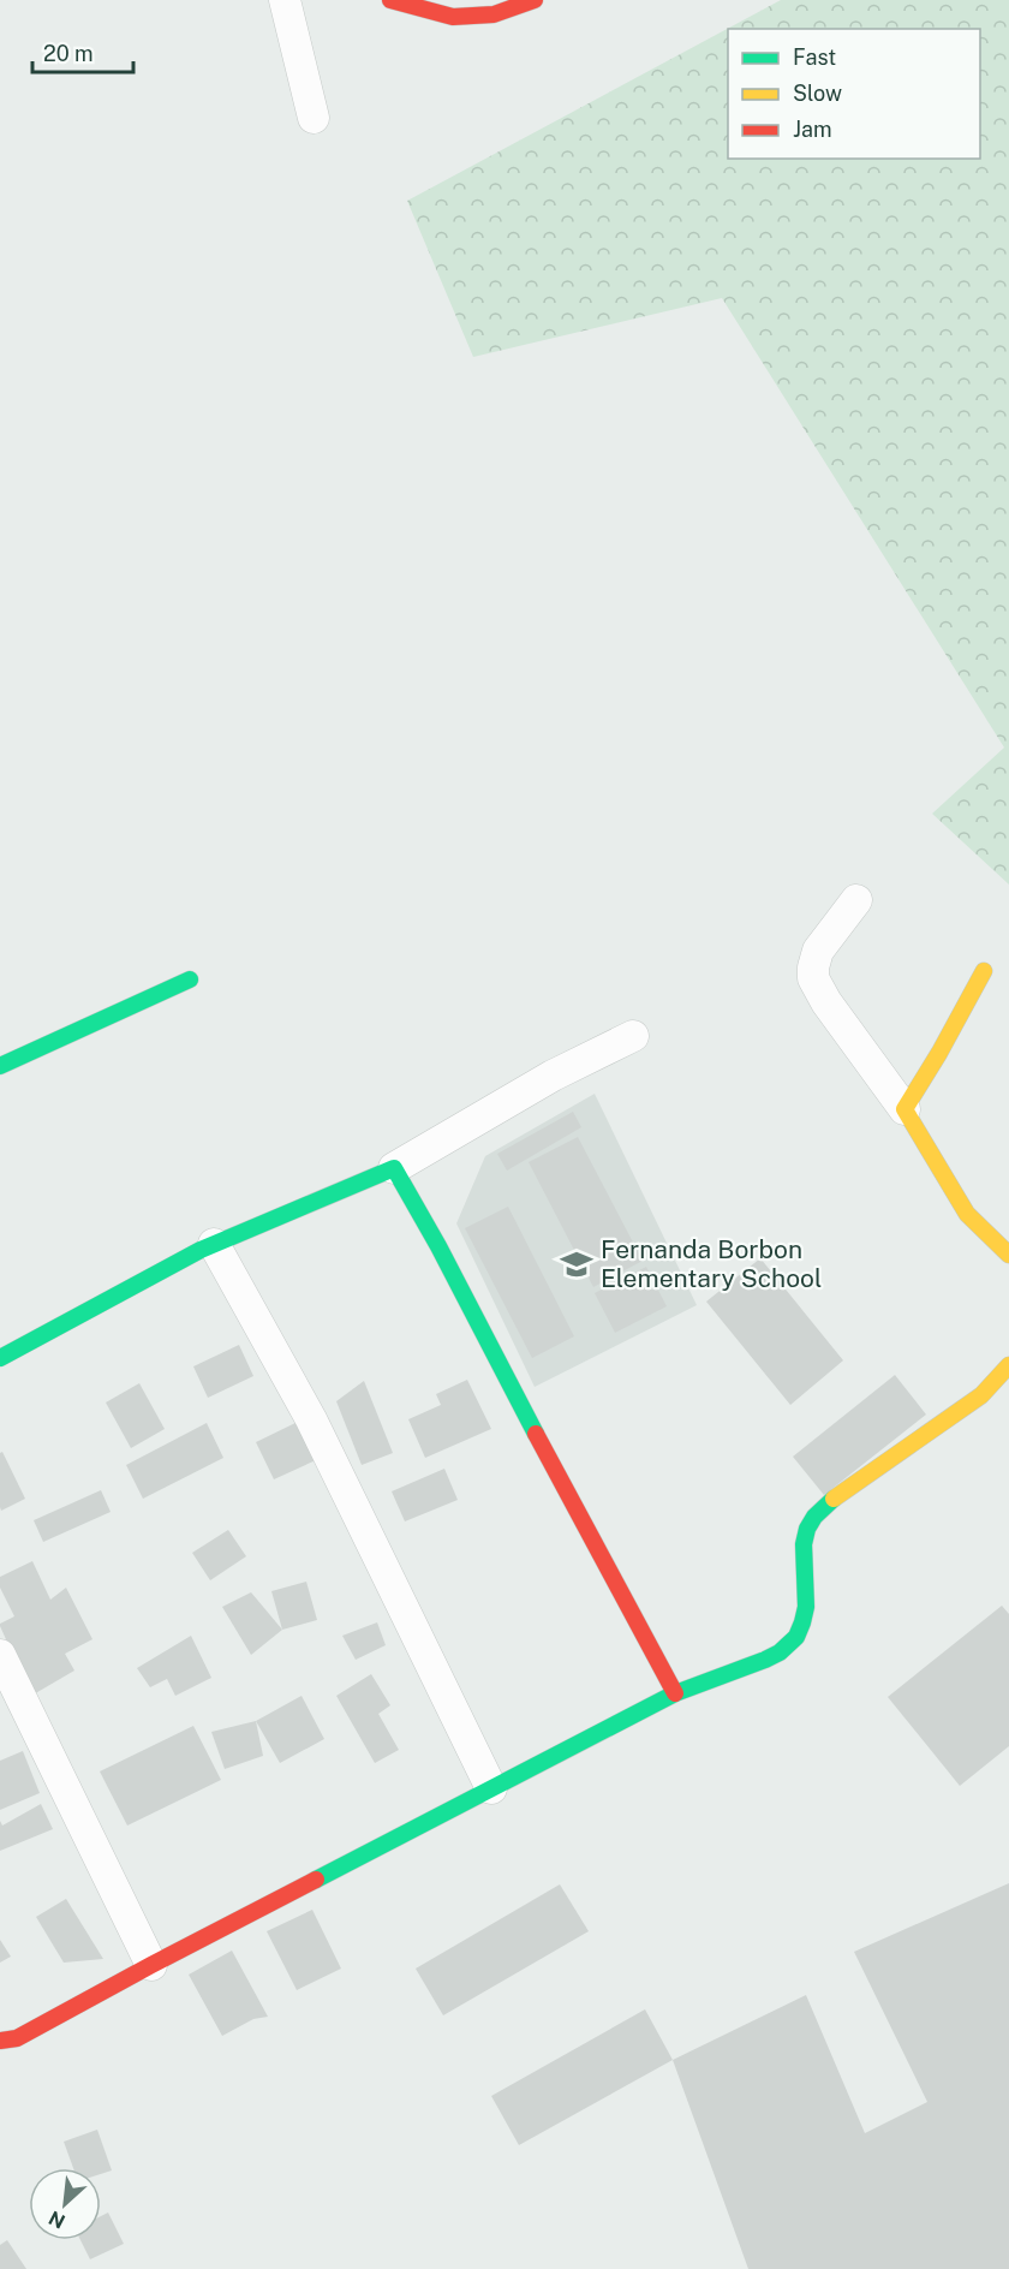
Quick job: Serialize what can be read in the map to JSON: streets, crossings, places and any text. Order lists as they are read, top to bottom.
{
  "places": {
    "school or university": ["Fernanda Borbon Elementary School"]
  },
  "legend": ["Fast", "Slow", "Jam"],
  "scale_bar": "20 m",
  "north": "bottom left"
}
